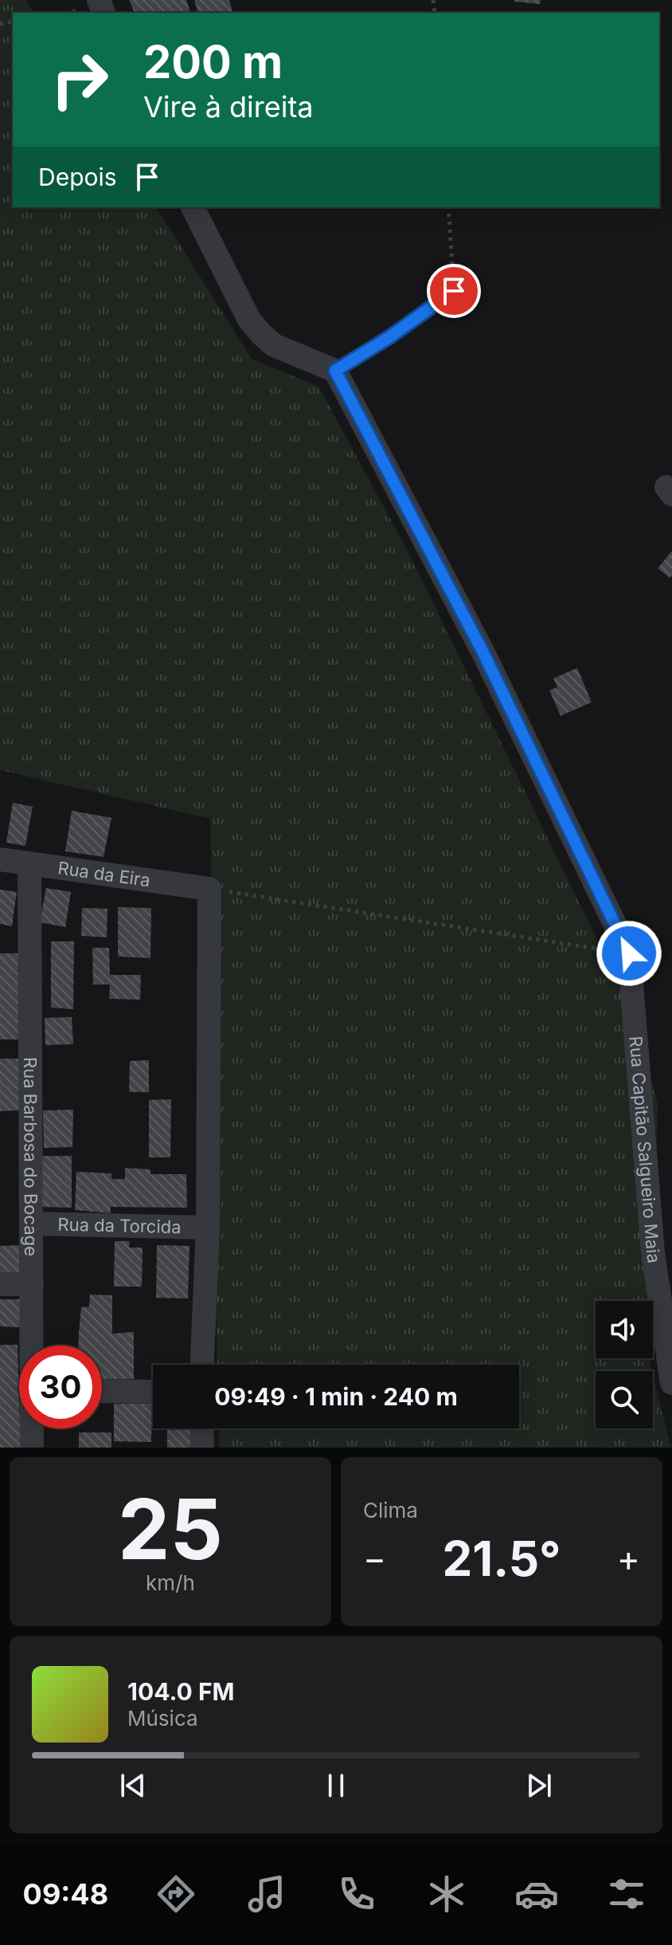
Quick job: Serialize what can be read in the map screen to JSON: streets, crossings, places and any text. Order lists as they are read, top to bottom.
{
  "streets": {
    "street": [
      "Rua da Eira",
      "Rua Capitão Salgueiro Maia",
      "Rua Barbosa do Bocage",
      "Rua da Torcida"
    ]
  },
  "crossings": [
    ["Rua da Eira", "Rua Barbosa do Bocage"],
    ["Rua Barbosa do Bocage", "Rua da Torcida"]
  ],
  "page": {
    "turn": ["200 m", "Vire à direita"],
    "then": "Depois",
    "limit": "30",
    "trip": "09:49 · 1 min · 240 m",
    "tile": [
      ["25", "km/h"],
      "Clima"
    ],
    "heat": ["−", "21.5°", "+"],
    "song": ["104.0 FM", "Música"],
    "tabs": "09:48"
  }
}
